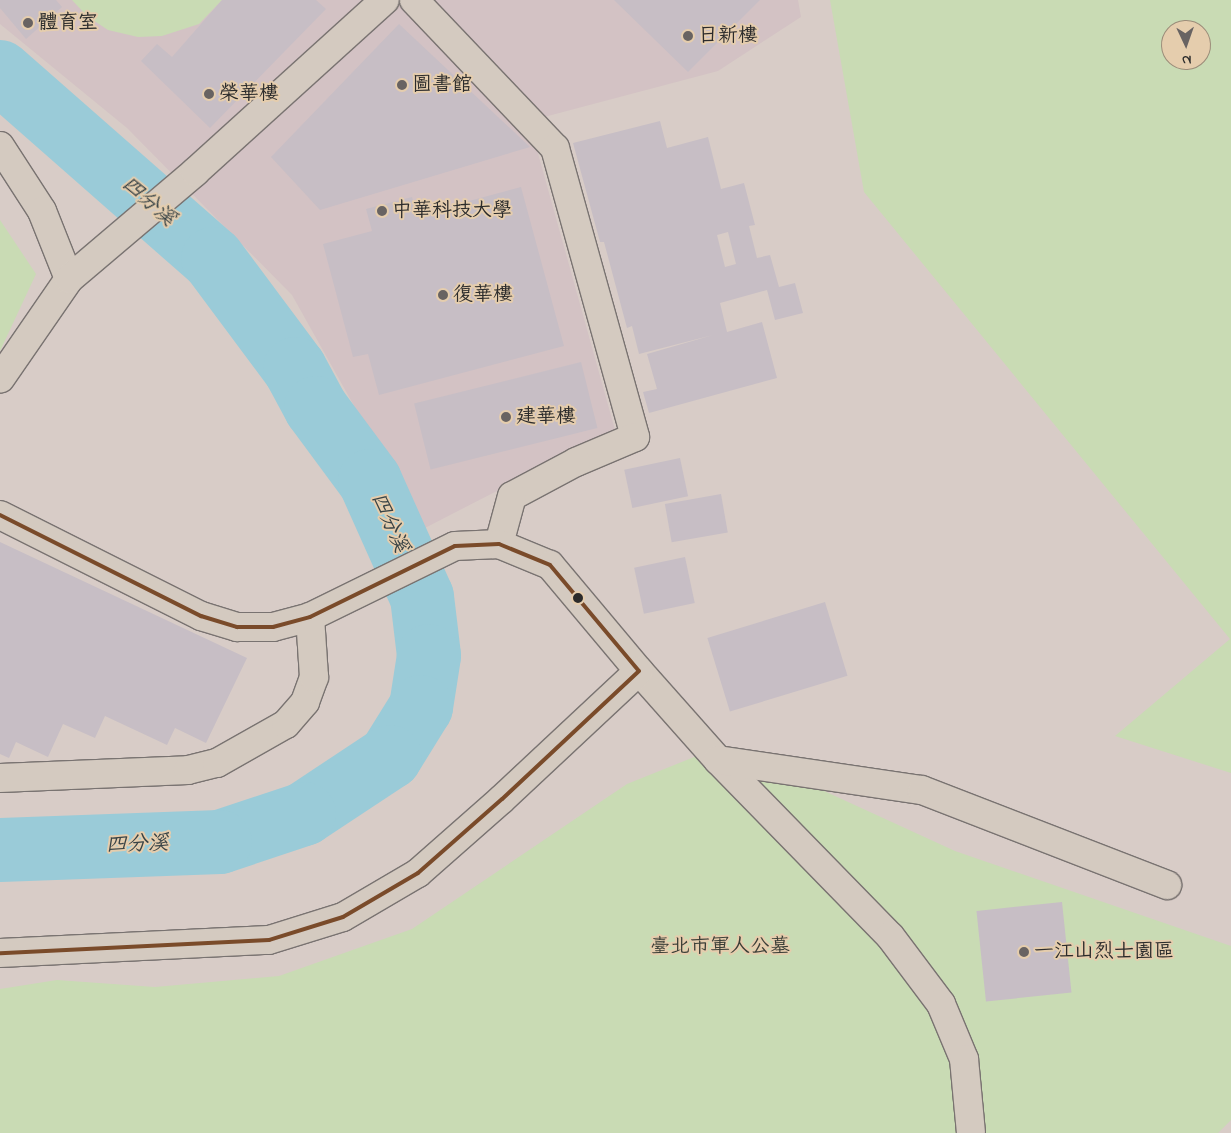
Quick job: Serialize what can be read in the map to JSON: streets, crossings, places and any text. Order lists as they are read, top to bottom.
{
  "water": ["四分溪"],
  "parks": ["臺北市軍人公墓"],
  "places": [
    "體育室",
    "日新樓",
    "圖書館",
    "榮華樓",
    "中華科技大學",
    "復華樓",
    "建華樓",
    "一江山烈士園區"
  ],
  "north": "bottom"
}
